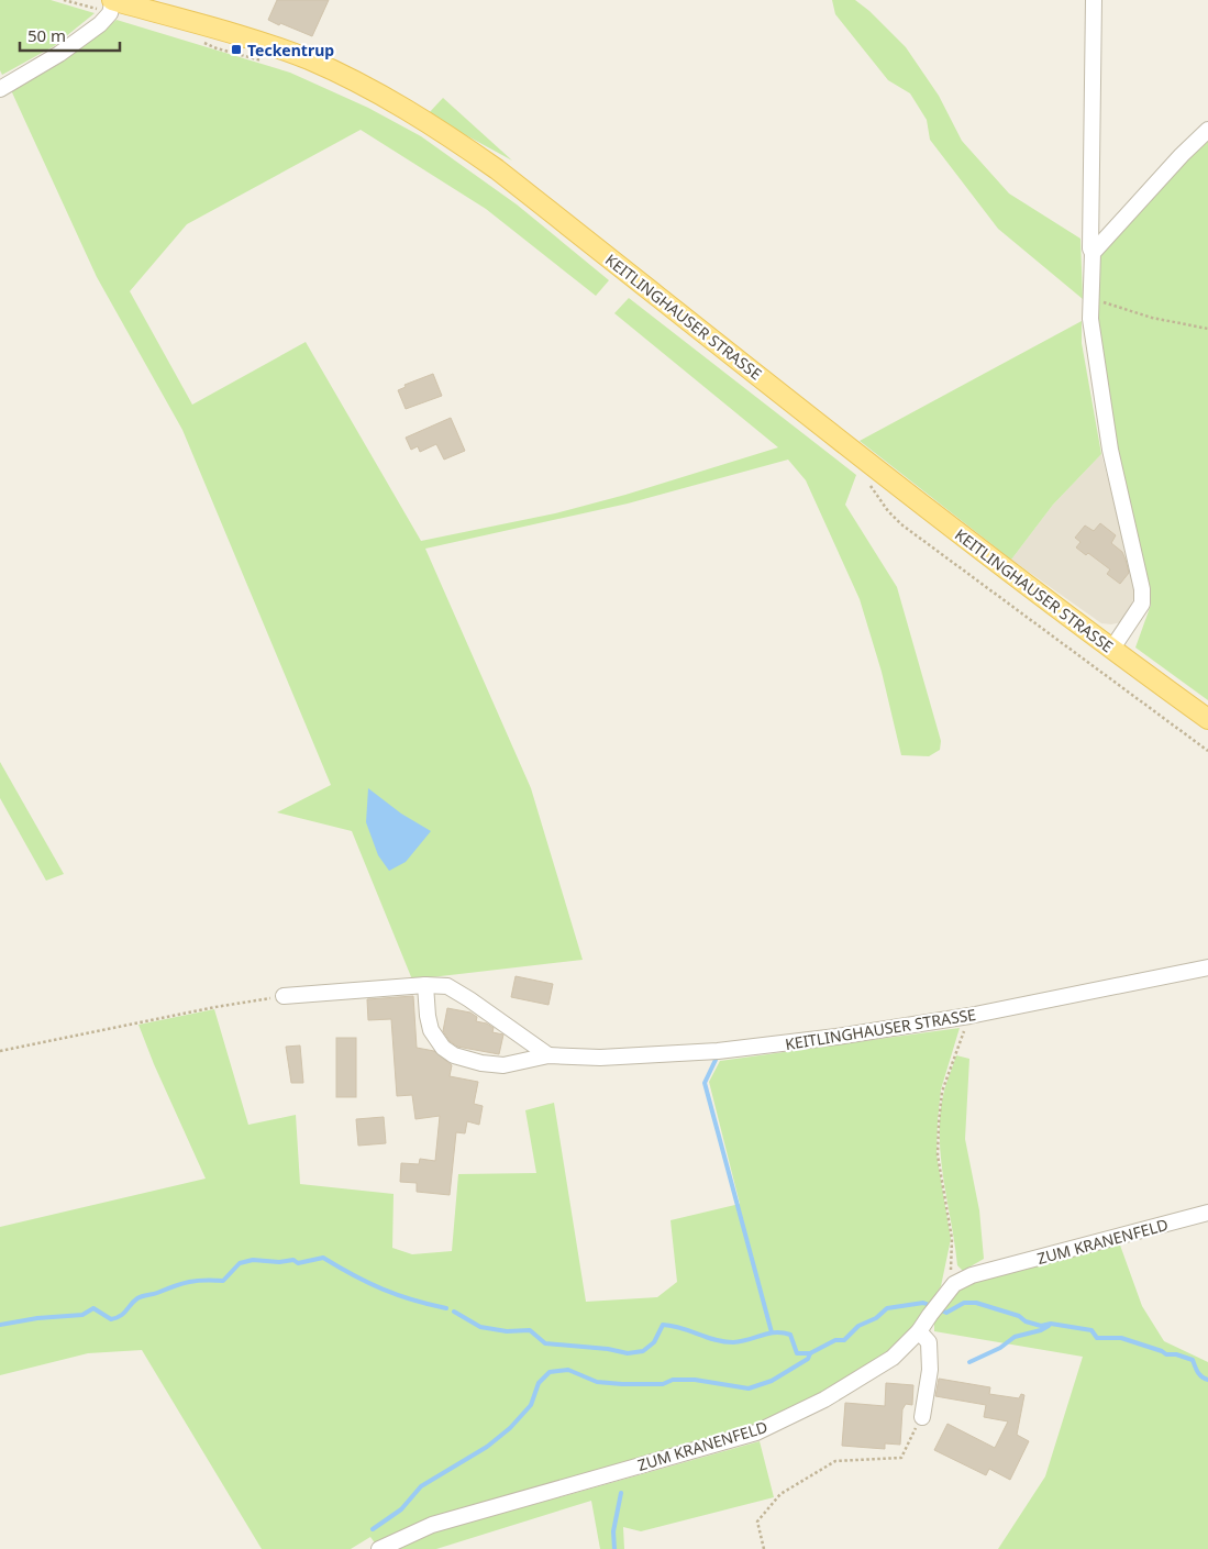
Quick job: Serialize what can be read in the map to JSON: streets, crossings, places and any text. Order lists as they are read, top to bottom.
{
  "streets": {
    "main road": ["KEITLINGHAUSER STRASSE"],
    "street": ["ZUM KRANENFELD"]
  },
  "places": {
    "transit": ["Teckentrup"]
  },
  "scale_bar": "50 m"
}
